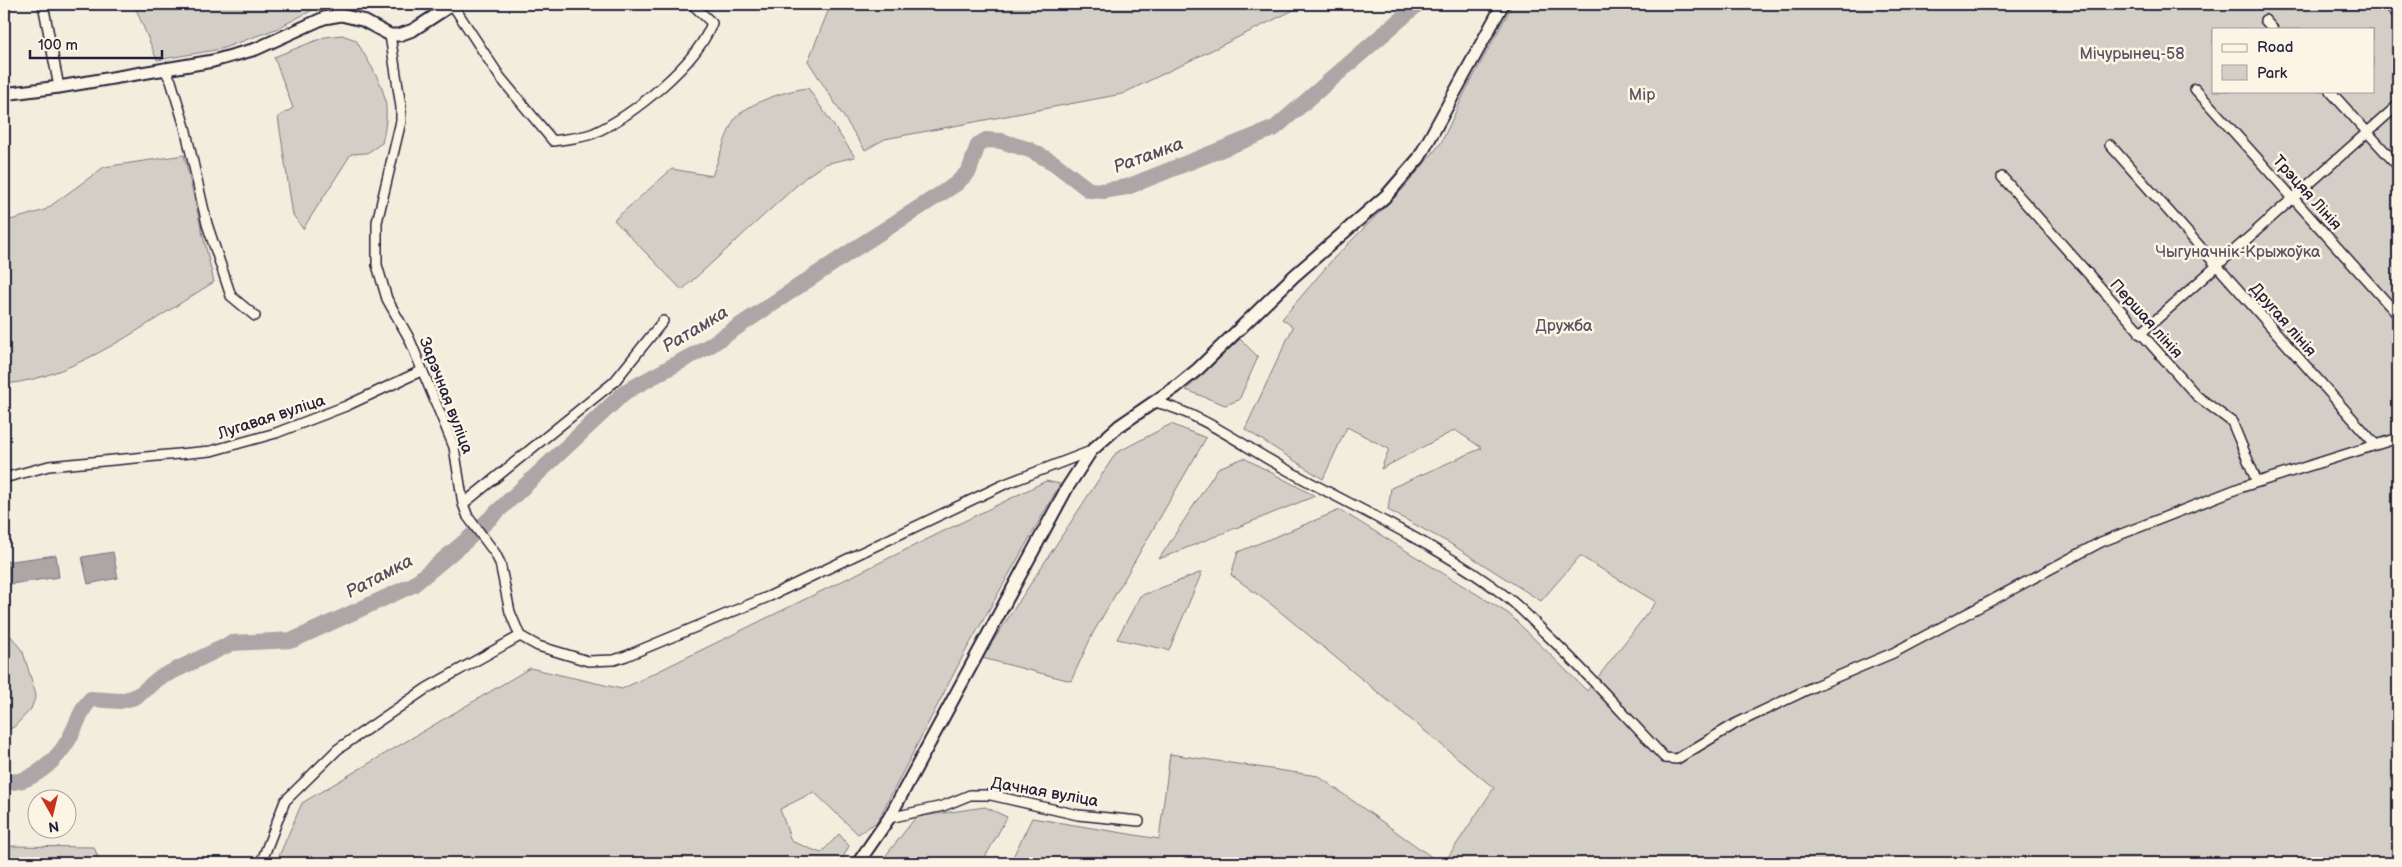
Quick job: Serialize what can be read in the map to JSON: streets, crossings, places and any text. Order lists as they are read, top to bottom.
{
  "streets": {
    "street": [
      "Трэцяя Лінія",
      "Першая лінія",
      "Другая лінія",
      "Зарэчная вуліца",
      "Лугавая вуліца",
      "Дачная вуліца"
    ]
  },
  "crossings": [
    ["Зарэчная вуліца", "Лугавая вуліца"]
  ],
  "water": ["Ратамка"],
  "parks": [
    "Мічурынец-58",
    "Мір",
    "Чыгуначнік-Крыжоўка",
    "Дружба"
  ],
  "legend": ["Road", "Park"],
  "scale_bar": "100 m",
  "north": "bottom"
}
